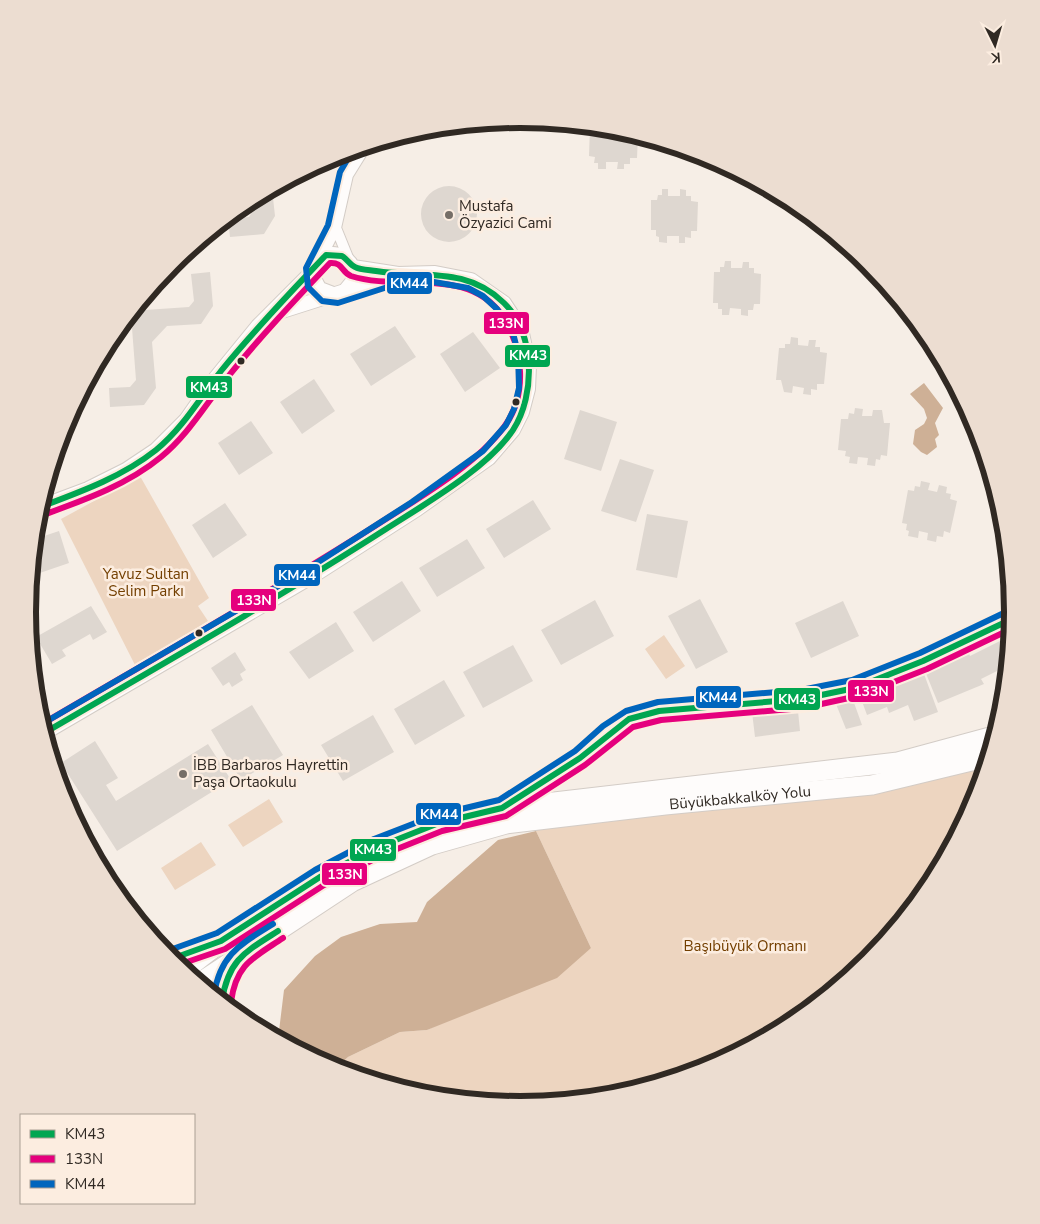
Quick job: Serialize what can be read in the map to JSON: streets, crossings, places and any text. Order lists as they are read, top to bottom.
{
  "streets": {
    "highway": ["Büyükbakkalköy Yolu"]
  },
  "parks": ["Yavuz Sultan Selim Parkı", "Başıbüyük Ormanı"],
  "places": ["Mustafa Özyazici Cami", "İBB Barbaros Hayrettin Paşa Ortaokulu"],
  "lines": ["transit line KM44", "transit line KM43", "transit line 133N"],
  "legend": ["KM43", "133N", "KM44"],
  "north": "bottom"
}
